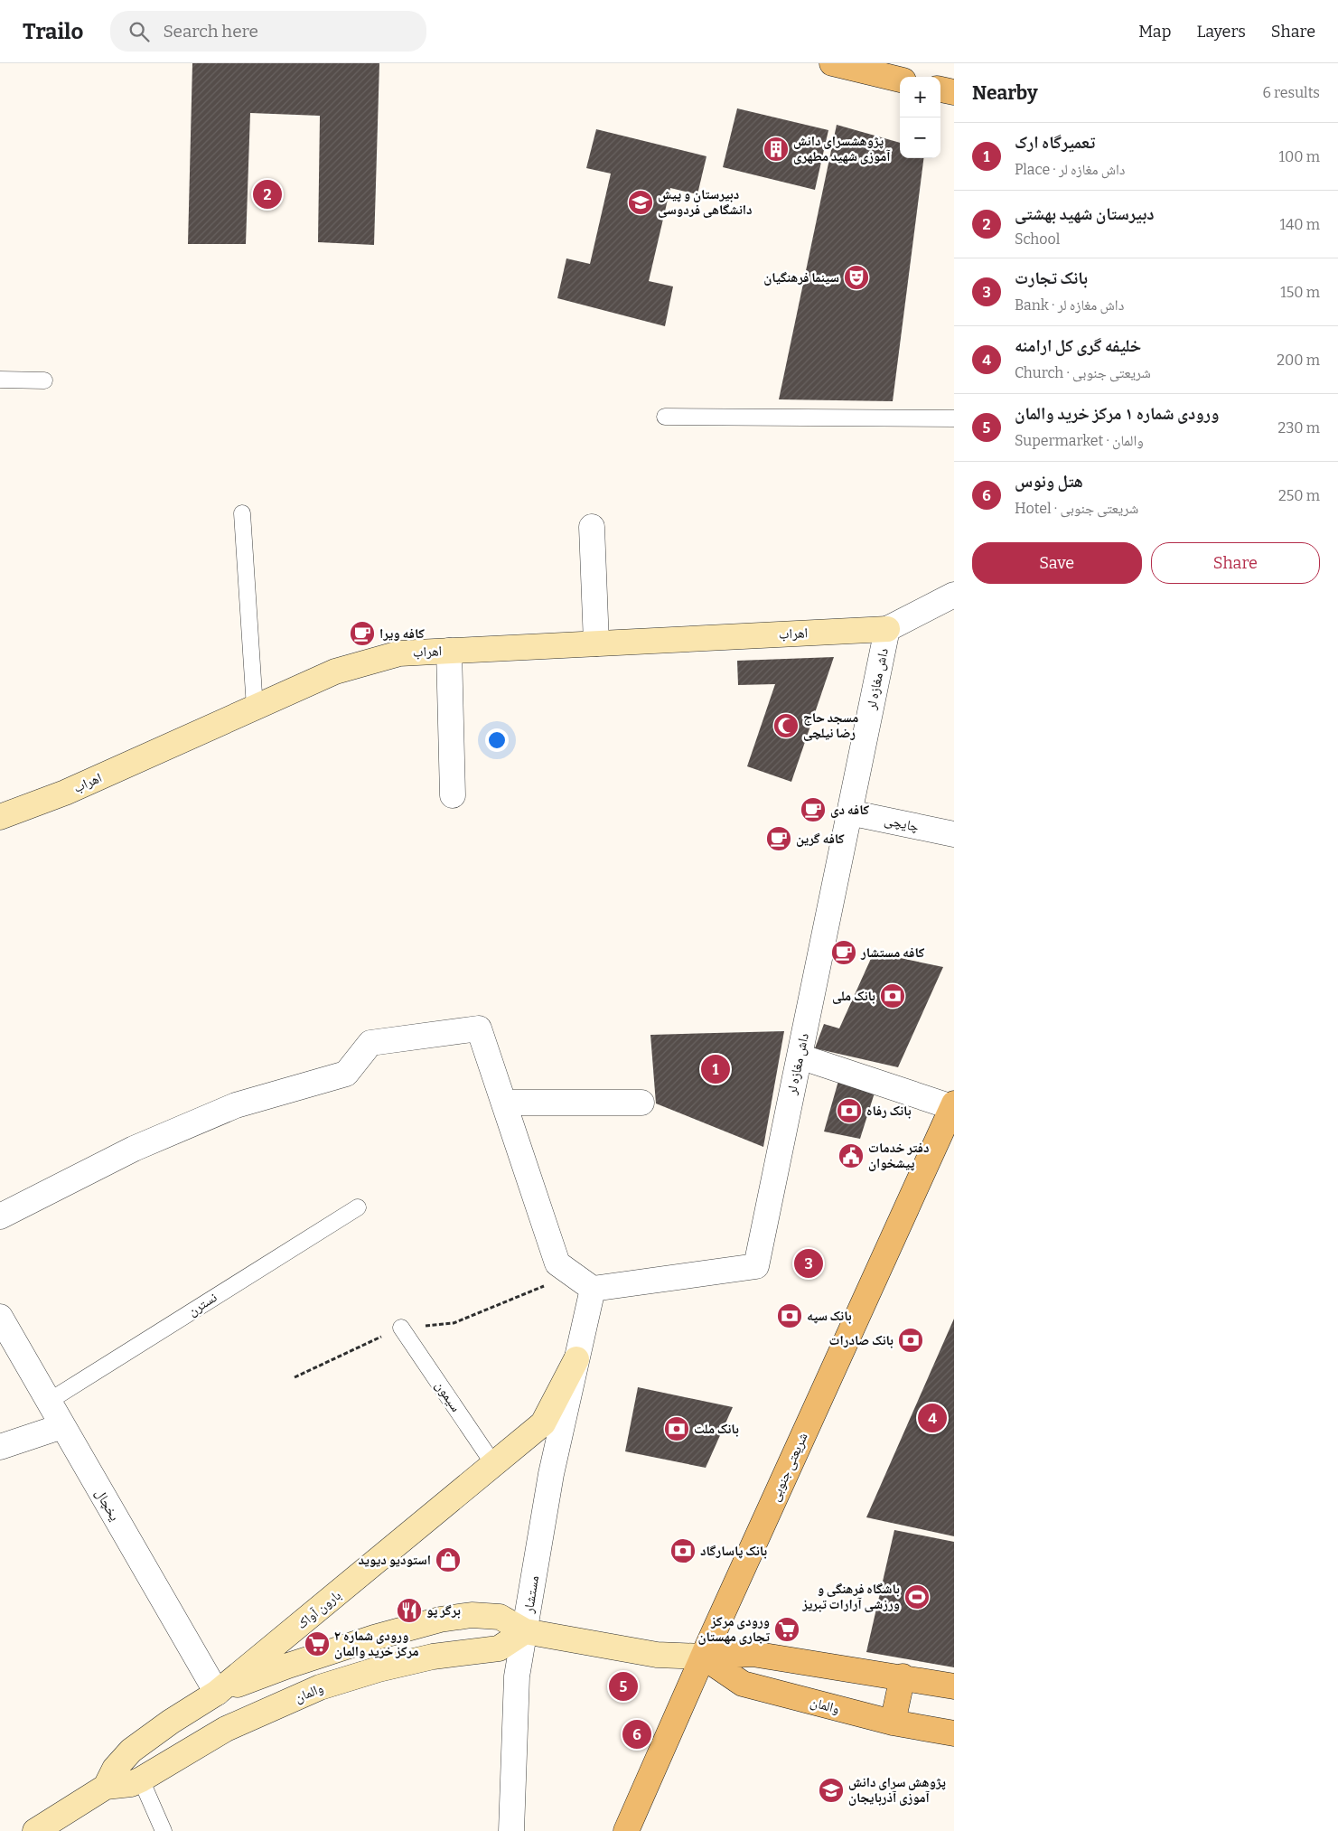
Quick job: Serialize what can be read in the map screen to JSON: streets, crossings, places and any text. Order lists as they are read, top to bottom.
{
  "streets": {
    "main road": [
      "اهراب",
      "شریعتی جنوبی",
      "بارون آواک",
      "والمان"
    ],
    "street": [
      "داش مغازه لر",
      "چایچی",
      "یخچال",
      "مستشار"
    ],
    "lane": ["نسترن", "سیمون"]
  },
  "crossings": [
    ["اهراب", "داش مغازه لر"],
    ["داش مغازه لر", "چایچی"],
    ["نسترن", "یخچال"],
    ["سیمون", "بارون آواک"],
    ["شریعتی جنوبی", "والمان"],
    ["یخچال", "بارون آواک"],
    ["مستشار", "بارون آواک"],
    ["مستشار", "والمان"],
    ["بارون آواک", "والمان"]
  ],
  "places": {
    "building": ["پژوهشسرای دانش آموزی شهید مطهری"],
    "school or university": ["دبیرستان و پیش دانشگاهی فردوسی", "پژوهش سرای دانش آموزی آذربایجان"],
    "theatre": ["سینما فرهنگیان"],
    "cafe": [
      "کافه ویرا",
      "کافه دی",
      "کافه گرین",
      "کافه مستشار"
    ],
    "mosque": ["مسجد حاج رضا نیلچی"],
    "bank": [
      "بانک ملی",
      "بانک رفاه",
      "بانک سپه",
      "بانک صادرات",
      "بانک ملت",
      "بانک پاسارگاد"
    ],
    "public building": ["دفتر خدمات پیشخوان"],
    "shop": ["استودیو دیوید"],
    "sports": ["باشگاه فرهنگی و ورزشی آرارات تبریز"],
    "restaurant": ["برگر پو"],
    "supermarket": ["ورودی مرکز تجاری مهستان", "ورودی شماره ۲ مرکز خرید والمان"]
  },
  "page": {
    "header": "Trailo",
    "search": "Search here",
    "nav": ["Map", "Layers", "Share"],
    "heading": ["Nearby", "6 results"],
    "map_buttons": ["+", "−"],
    "list": [
      {
        "mark": "1",
        "name": "تعمیرگاه ارک",
        "note": "Place · داش مغازه لر",
        "value": "100 m"
      },
      {
        "mark": "2",
        "name": "دبیرستان شهید بهشتی",
        "note": "School",
        "value": "140 m"
      },
      {
        "mark": "3",
        "name": "بانک تجارت",
        "note": "Bank · داش مغازه لر",
        "value": "150 m"
      },
      {
        "mark": "4",
        "name": "خلیفه گری کل ارامنه",
        "note": "Church · شریعتی جنوبی",
        "value": "200 m"
      },
      {
        "mark": "5",
        "name": "ورودی شماره ۱ مرکز خرید والمان",
        "note": "Supermarket · والمان",
        "value": "230 m"
      },
      {
        "mark": "6",
        "name": "هتل ونوس",
        "note": "Hotel · شریعتی جنوبی",
        "value": "250 m"
      }
    ],
    "pins": [
      "2",
      "1",
      "3",
      "4",
      "5",
      "6"
    ],
    "buttons": ["Save", "Share"]
  }
}
